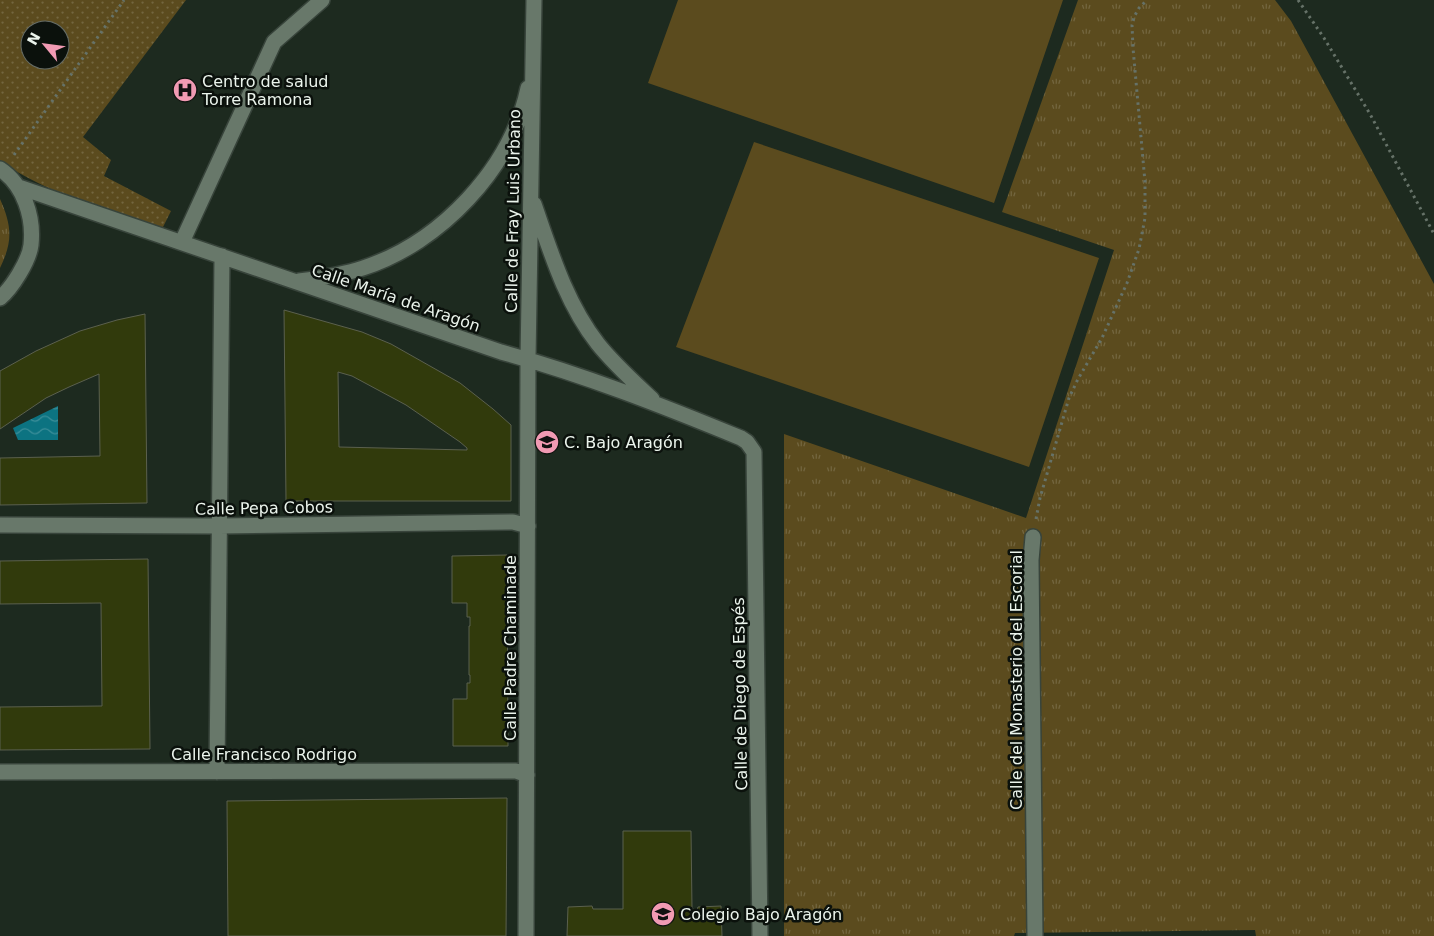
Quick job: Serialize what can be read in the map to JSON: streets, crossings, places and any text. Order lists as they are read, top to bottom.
{
  "streets": {
    "street": [
      "Calle de Fray Luis Urbano",
      "Calle María de Aragón",
      "Calle Pepa Cobos",
      "Calle Padre Chaminade",
      "Calle del Monasterio del Escorial",
      "Calle de Diego de Espés",
      "Calle Francisco Rodrigo"
    ]
  },
  "crossings": [
    ["Calle de Fray Luis Urbano", "Calle María de Aragón"],
    ["Calle de Fray Luis Urbano", "Calle Padre Chaminade"],
    ["Calle María de Aragón", "Calle Padre Chaminade"],
    ["Calle María de Aragón", "Calle de Diego de Espés"],
    ["Calle Pepa Cobos", "Calle Padre Chaminade"],
    ["Calle Padre Chaminade", "Calle Francisco Rodrigo"]
  ],
  "places": {
    "hospital": ["Centro de salud Torre Ramona"],
    "school or university": ["C. Bajo Aragón", "Colegio Bajo Aragón"]
  },
  "north": "top left"
}
